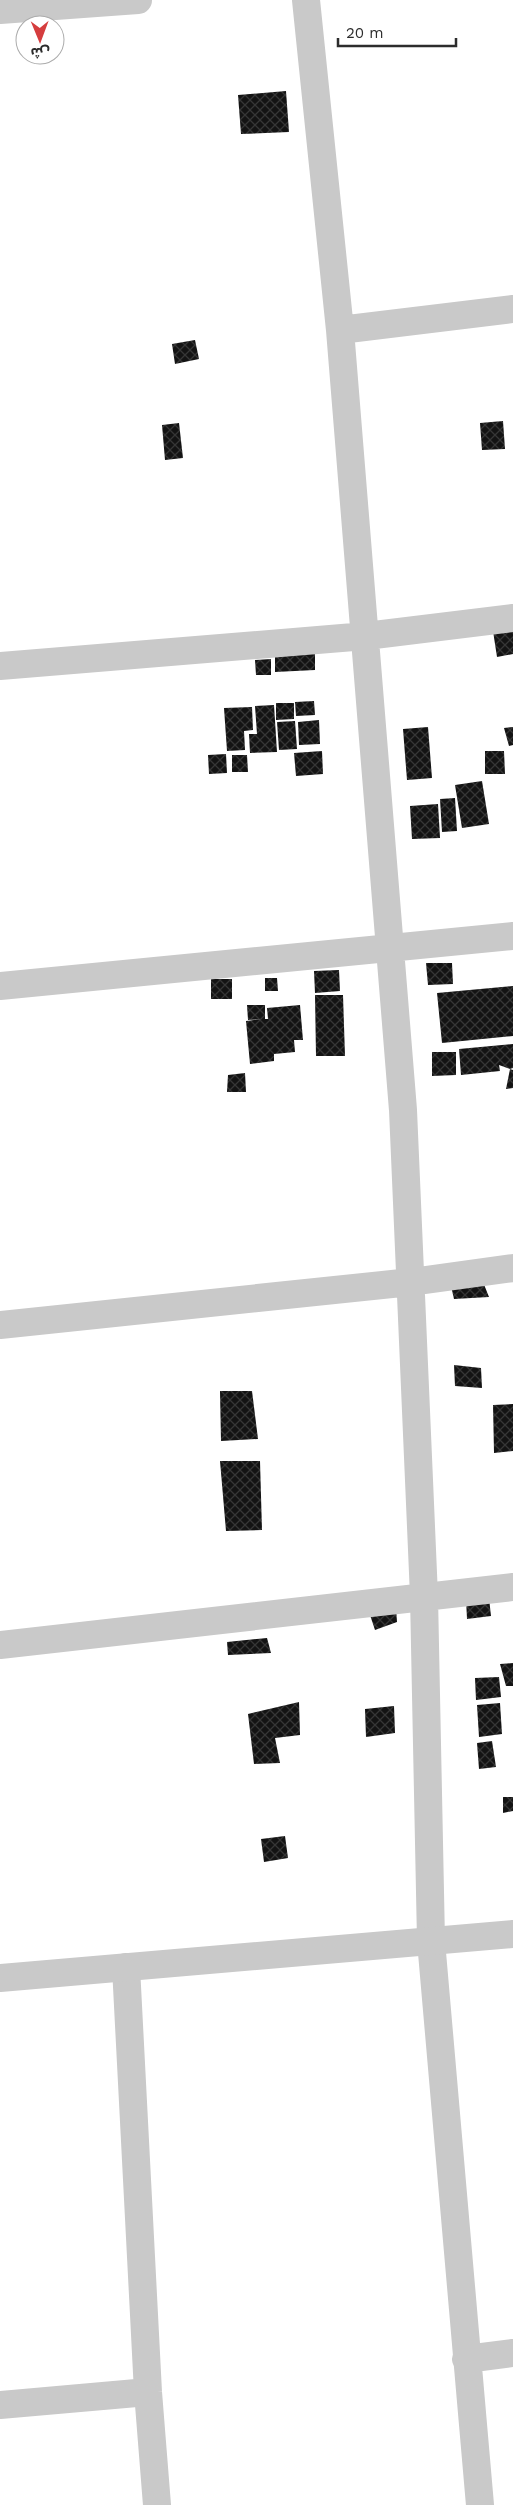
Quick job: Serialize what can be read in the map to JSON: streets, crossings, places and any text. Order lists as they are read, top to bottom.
{
  "scale_bar": "20 m",
  "north": "bottom"
}
